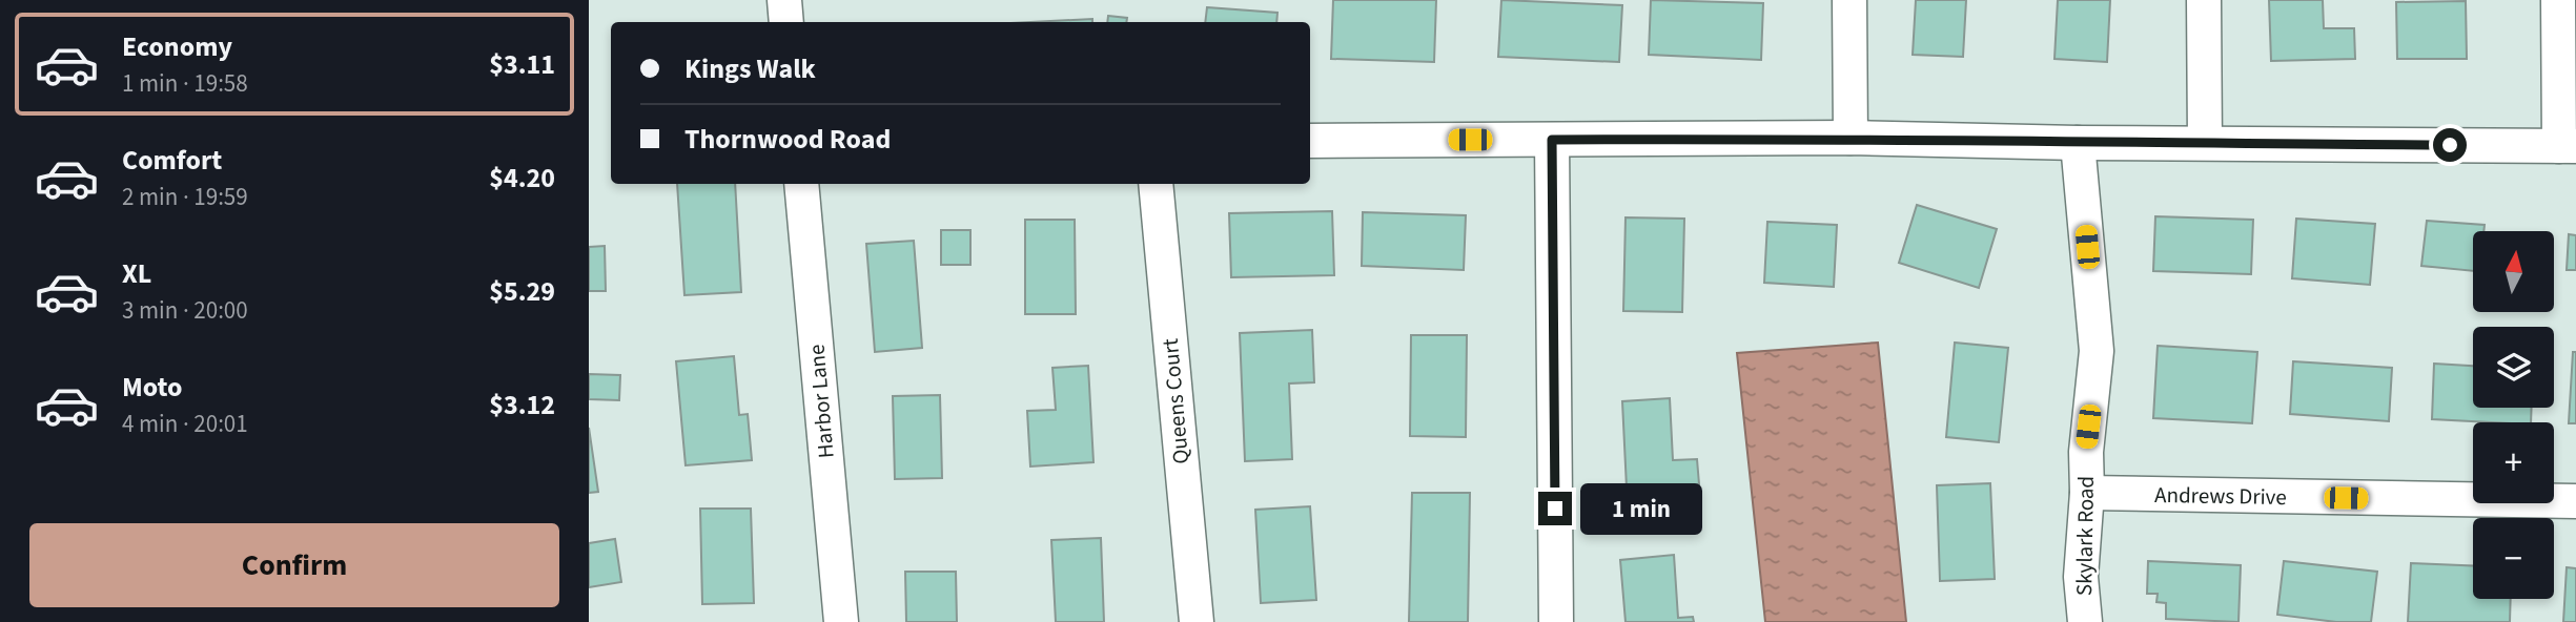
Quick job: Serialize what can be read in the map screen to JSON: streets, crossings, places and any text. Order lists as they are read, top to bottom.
{
  "streets": {
    "street": [
      "Harbor Lane",
      "Queens Court",
      "Andrews Drive",
      "Skylark Road"
    ]
  },
  "crossings": [
    ["Andrews Drive", "Skylark Road"]
  ],
  "north": "top",
  "page": {
    "list": [
      {
        "name": "Economy",
        "note": "1 min · 19:58",
        "value": "$3.11"
      },
      {
        "name": "Comfort",
        "note": "2 min · 19:59",
        "value": "$4.20"
      },
      {
        "name": "XL",
        "note": "3 min · 20:00",
        "value": "$5.29"
      },
      {
        "name": "Moto",
        "note": "4 min · 20:01",
        "value": "$3.12"
      }
    ],
    "banner": ["Kings Walk", "Thornwood Road"],
    "map_buttons": ["+", "−"],
    "bubble": "1 min",
    "buttons": "Confirm"
  }
}
